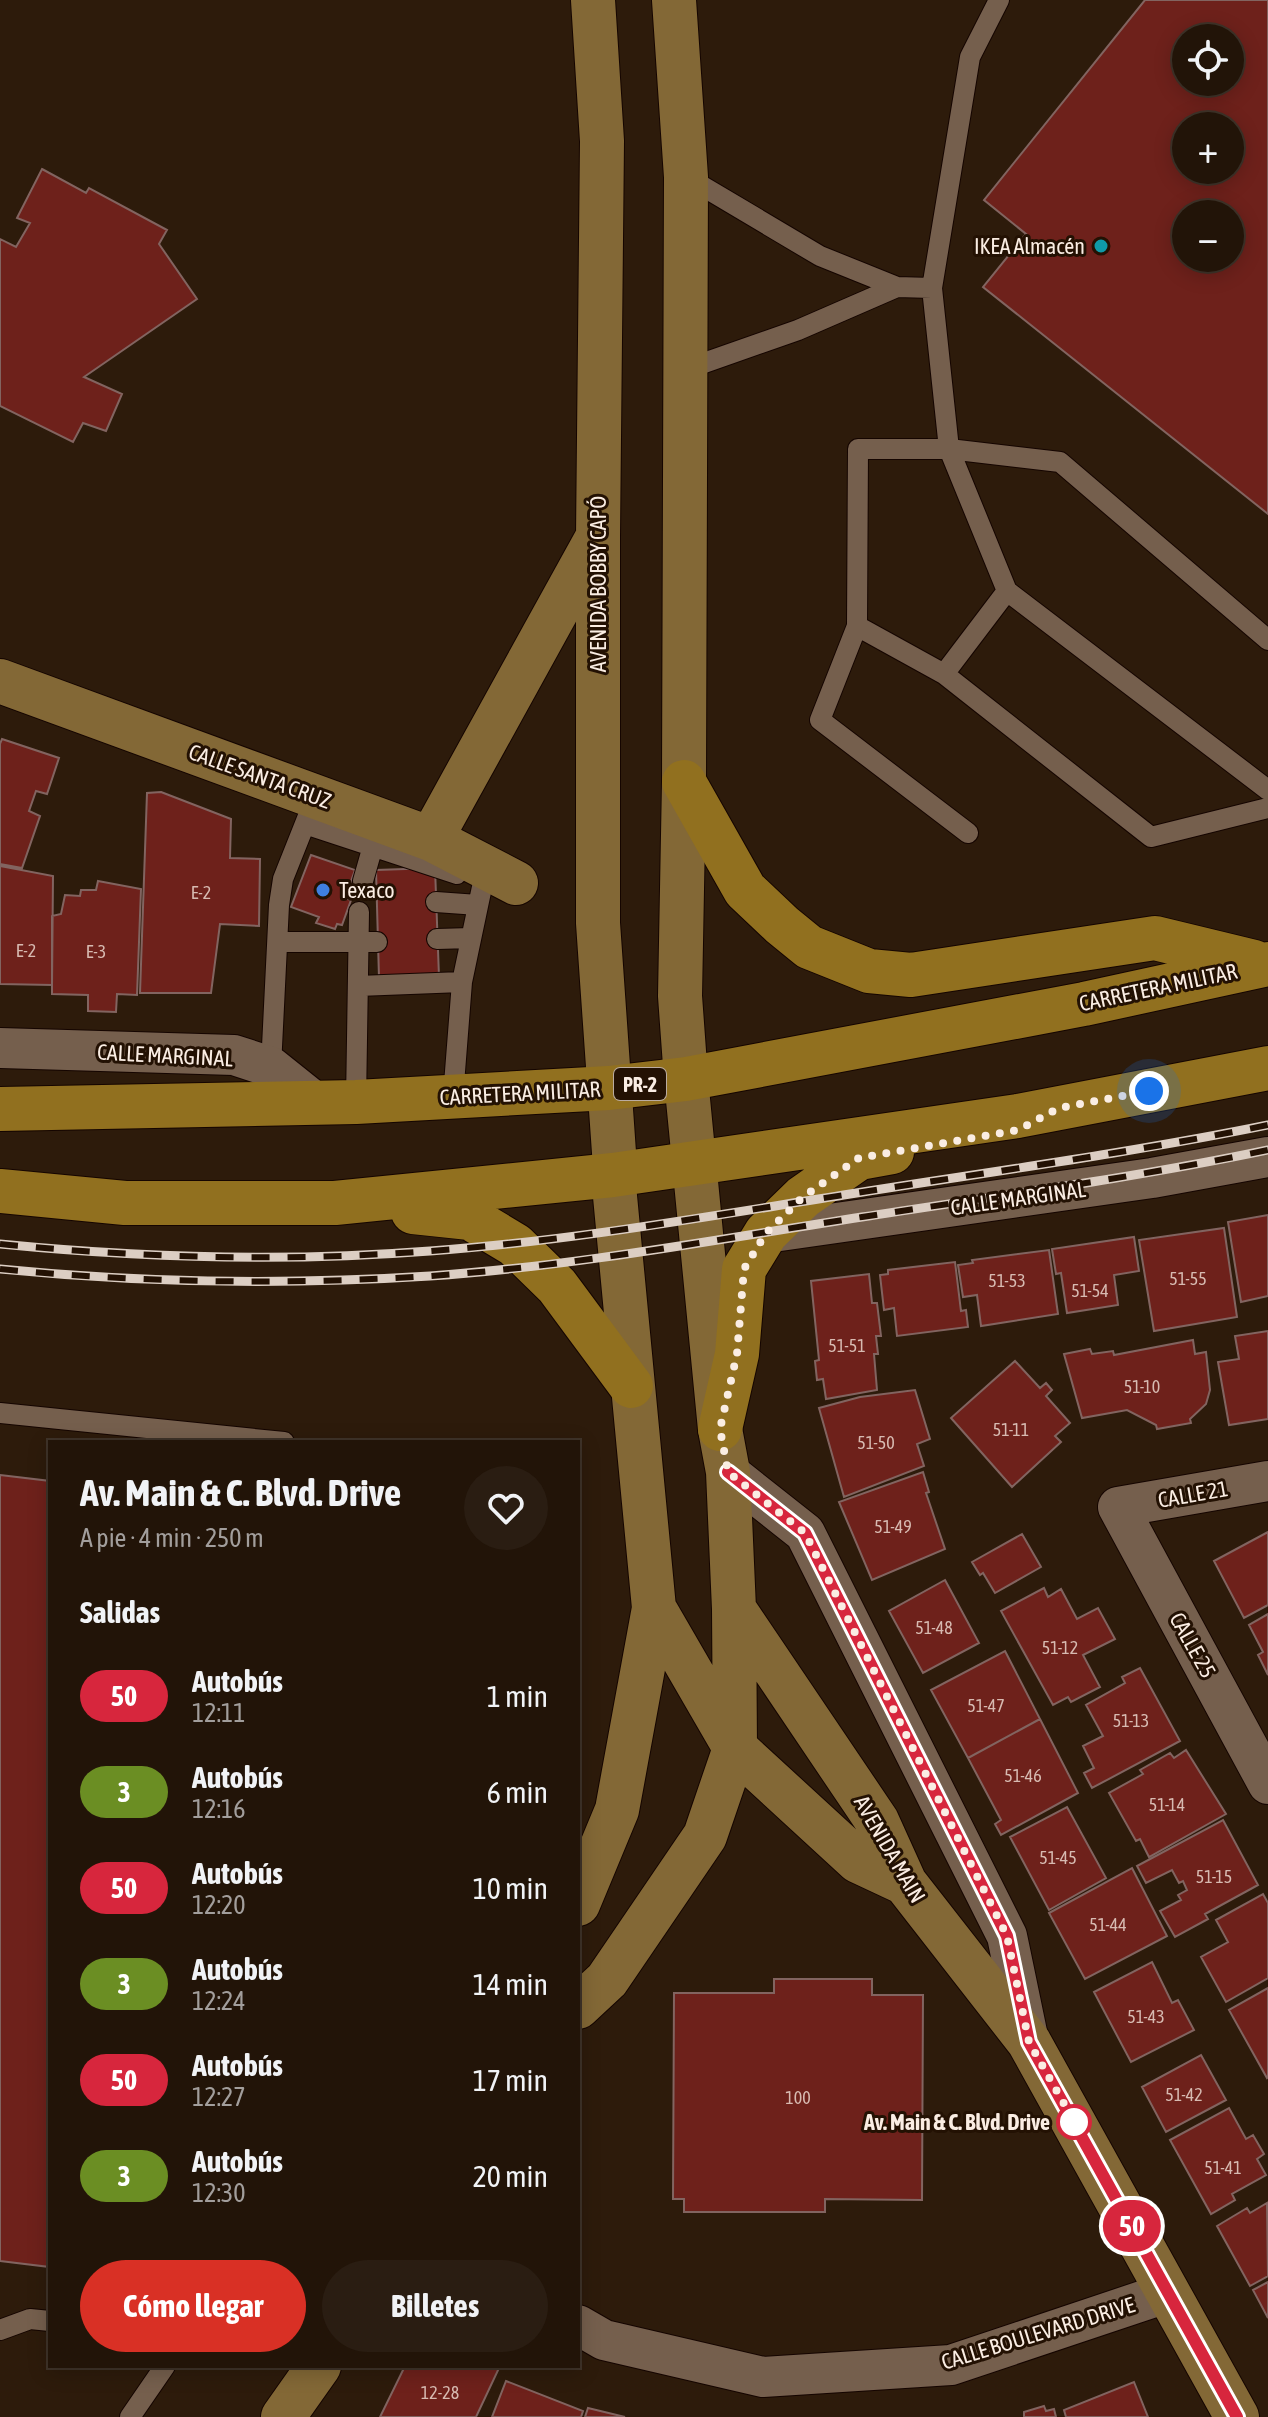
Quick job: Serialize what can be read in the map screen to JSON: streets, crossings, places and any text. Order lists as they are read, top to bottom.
{
  "streets": {
    "main road": ["CARRETERA MILITAR", "PR-2"],
    "street": [
      "AVENIDA BOBBY CAPÓ",
      "CALLE SANTA CRUZ",
      "CALLE MARGINAL",
      "CALLE 21",
      "CALLE 25",
      "AVENIDA MAIN",
      "CALLE BOULEVARD DRIVE"
    ]
  },
  "crossings": [
    ["AVENIDA BOBBY CAPÓ", "CARRETERA MILITAR"],
    ["CARRETERA MILITAR", "CALLE MARGINAL"],
    ["CALLE 21", "CALLE 25"],
    ["AVENIDA MAIN", "CALLE BOULEVARD DRIVE"]
  ],
  "places": ["IKEA Almacén", "Texaco", "Av. Main & C. Blvd. Drive"],
  "lines": ["bus line 50"],
  "house_numbers": [
    "E-2",
    "E-2",
    "E-3",
    "51-55",
    "51-53",
    "51-54",
    "51-51",
    "51-10",
    "51-11",
    "51-50",
    "51-49",
    "51-48",
    "51-12",
    "51-47",
    "51-13",
    "51-46",
    "51-14",
    "51-45",
    "51-15",
    "51-44",
    "51-43",
    "51-42",
    "100",
    "51-41",
    "12-28"
  ],
  "page": {
    "on_map": "50",
    "map_buttons": ["+", "−"],
    "heading": [
      ["Av. Main & C. Blvd. Drive", "A pie · 4 min · 250 m"],
      "Salidas"
    ],
    "list": [
      {
        "mark": "50",
        "name": "Autobús",
        "note": "12:11",
        "value": "1 min"
      },
      {
        "mark": "3",
        "name": "Autobús",
        "note": "12:16",
        "value": "6 min"
      },
      {
        "mark": "50",
        "name": "Autobús",
        "note": "12:20",
        "value": "10 min"
      },
      {
        "mark": "3",
        "name": "Autobús",
        "note": "12:24",
        "value": "14 min"
      },
      {
        "mark": "50",
        "name": "Autobús",
        "note": "12:27",
        "value": "17 min"
      },
      {
        "mark": "3",
        "name": "Autobús",
        "note": "12:30",
        "value": "20 min"
      }
    ],
    "buttons": ["Cómo llegar", "Billetes"]
  }
}
